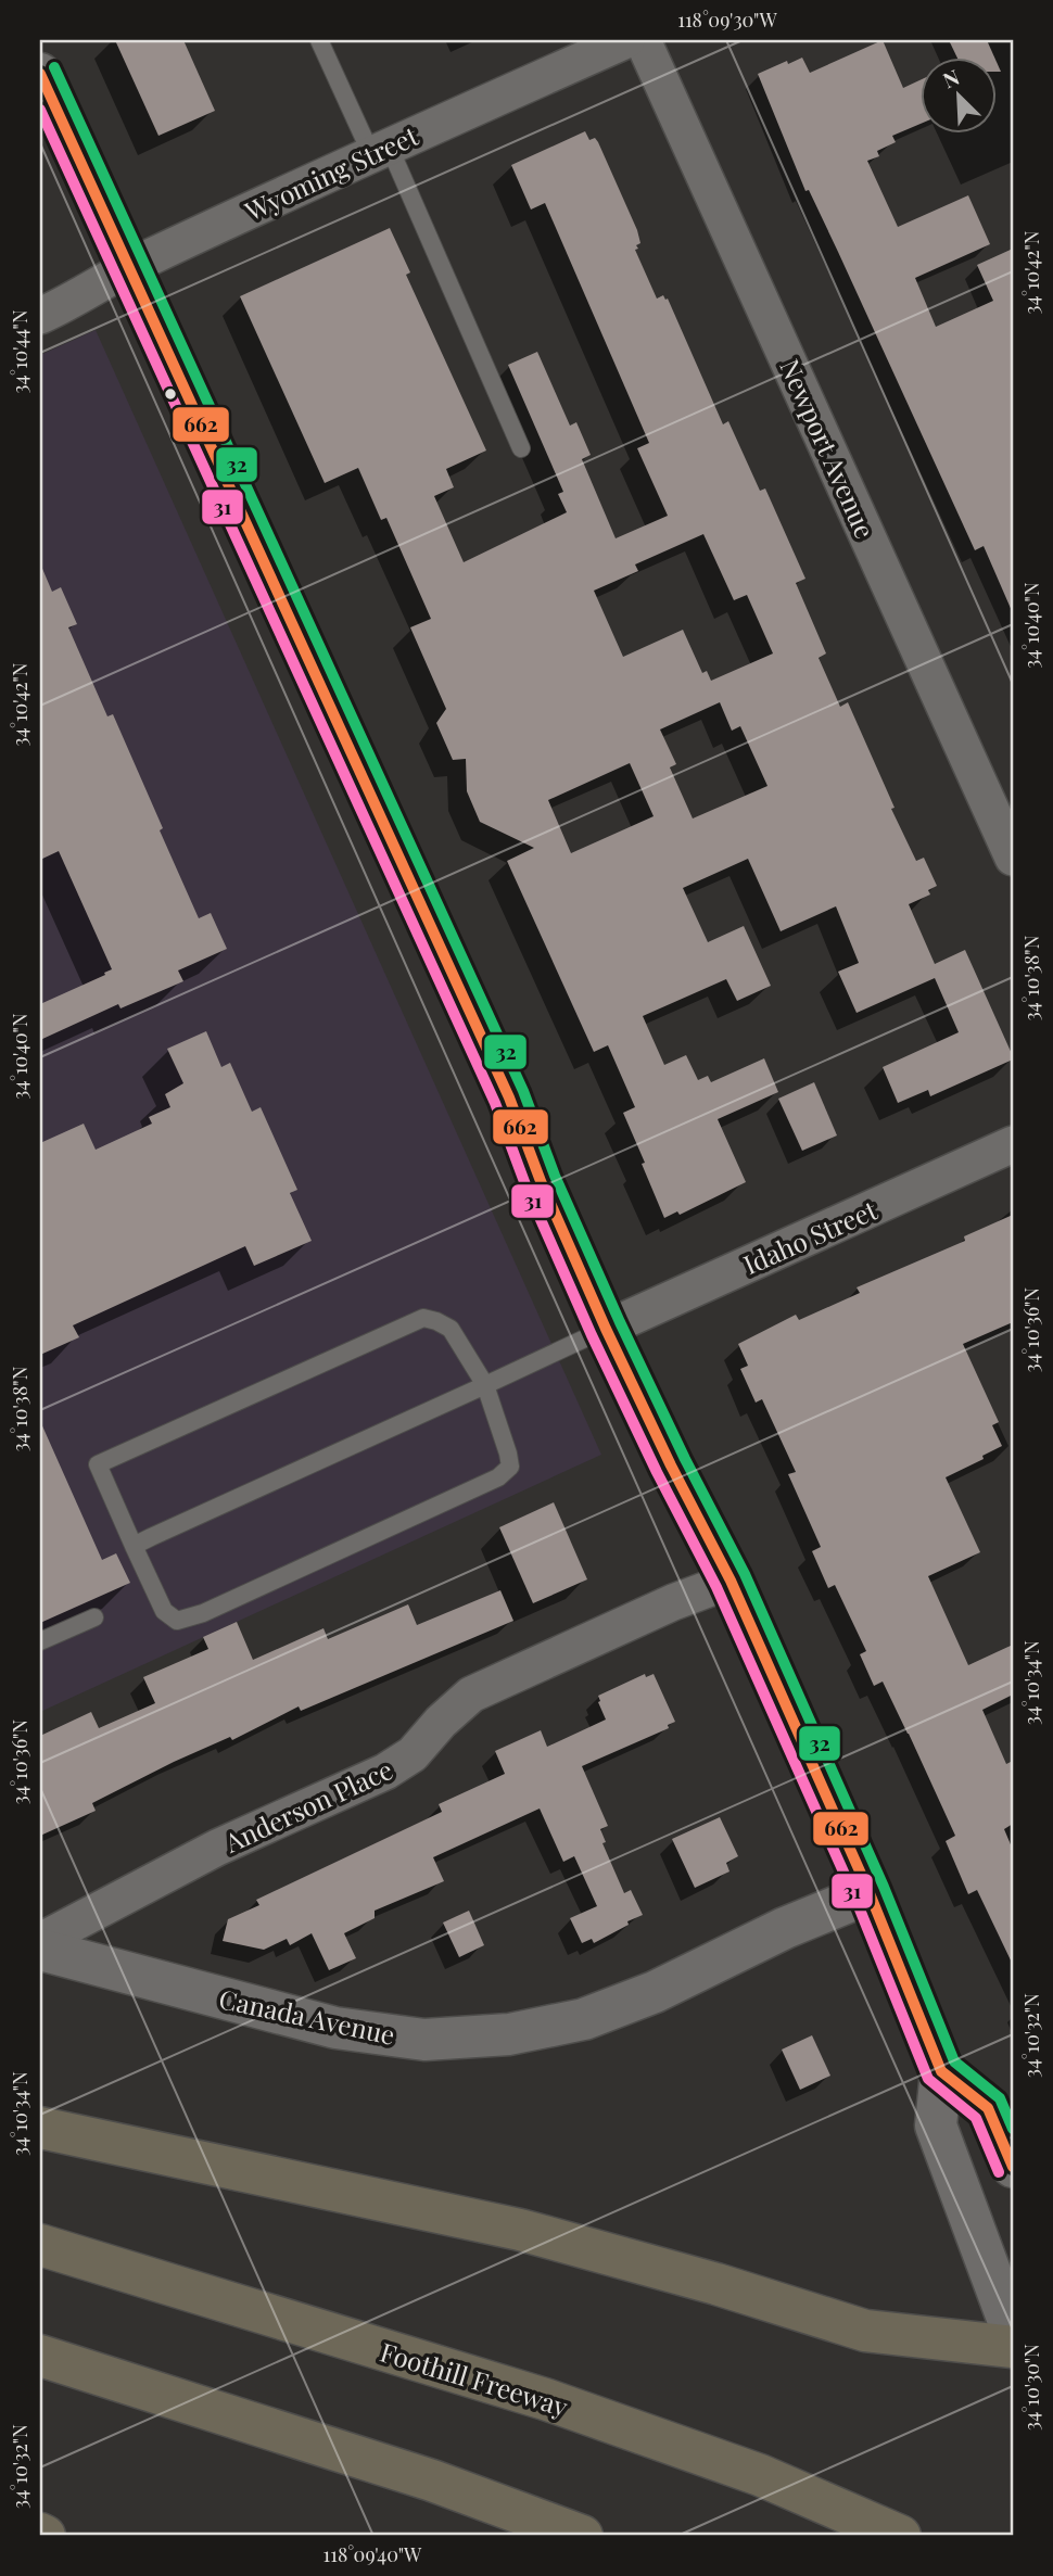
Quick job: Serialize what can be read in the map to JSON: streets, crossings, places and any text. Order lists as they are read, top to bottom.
{
  "streets": {
    "highway": ["Foothill Freeway"],
    "main road": ["Canada Avenue"],
    "street": [
      "Wyoming Street",
      "Newport Avenue",
      "Idaho Street",
      "Anderson Place"
    ]
  },
  "lines": ["transit line 32", "transit line 662", "transit line 31"],
  "north": "top left",
  "coordinates": [
    "118°09'30\"W",
    "34°10'42\"N",
    "34°10'44\"N",
    "34°10'40\"N",
    "34°10'38\"N",
    "34°10'36\"N",
    "34°10'34\"N",
    "34°10'32\"N",
    "34°10'30\"N",
    "118°09'40\"W"
  ]
}
